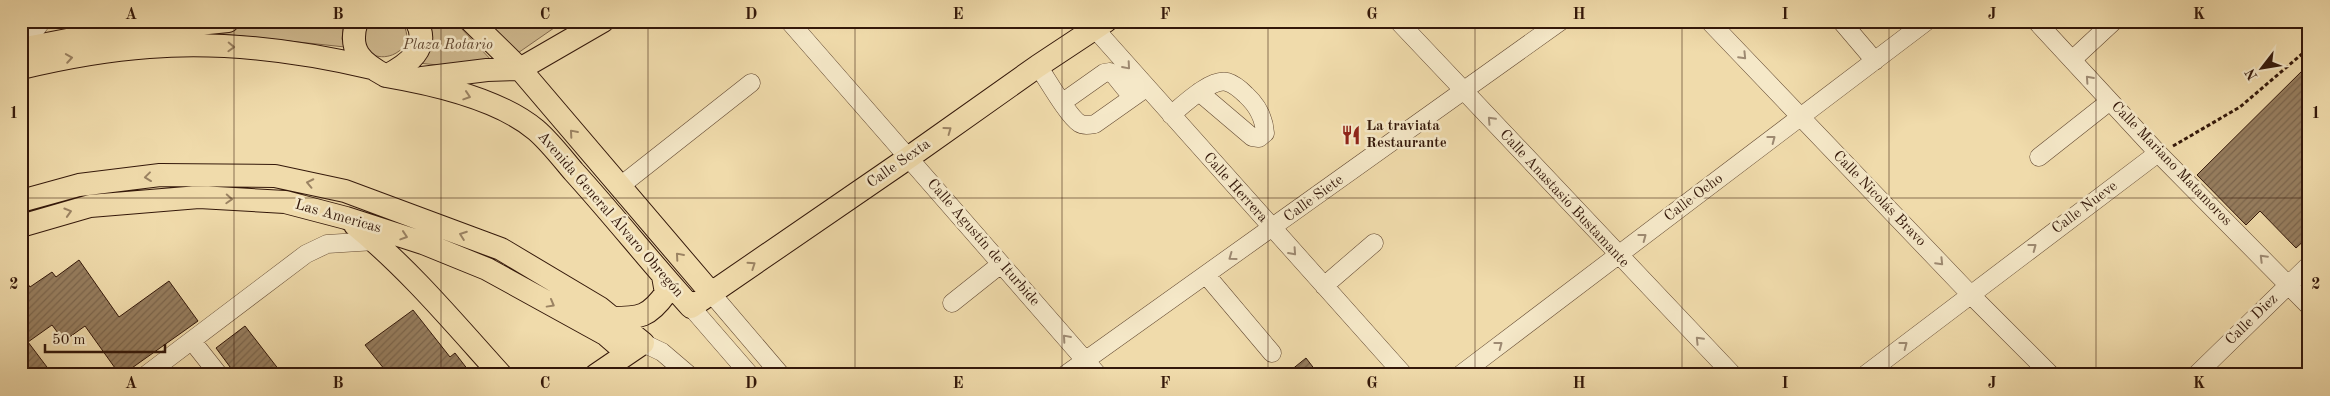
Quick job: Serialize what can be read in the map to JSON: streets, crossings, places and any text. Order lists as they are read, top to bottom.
{
  "streets": {
    "main road": ["Calle Sexta", "Avenida General Álvaro Obregón", "Las Americas"],
    "street": [
      "Calle Mariano Matamoros",
      "Calle Herrera",
      "Calle Ocho",
      "Calle Siete",
      "Calle Anastasio Bustamante",
      "Calle Nicolás Bravo",
      "Calle Nueve",
      "Calle Agustín de Iturbide",
      "Calle Diez"
    ]
  },
  "crossings": [
    ["Calle Sexta", "Calle Herrera"],
    ["Calle Sexta", "Avenida General Álvaro Obregón"],
    ["Calle Sexta", "Calle Agustín de Iturbide"],
    ["Calle Mariano Matamoros", "Calle Nueve"],
    ["Calle Mariano Matamoros", "Calle Diez"],
    ["Calle Herrera", "Calle Siete"],
    ["Calle Ocho", "Calle Anastasio Bustamante"],
    ["Calle Ocho", "Calle Nicolás Bravo"],
    ["Calle Siete", "Calle Anastasio Bustamante"],
    ["Calle Siete", "Calle Agustín de Iturbide"],
    ["Calle Nicolás Bravo", "Calle Nueve"]
  ],
  "one_way": [
    "Calle Sexta",
    "Calle Mariano Matamoros",
    "Calle Ocho",
    "Calle Anastasio Bustamante",
    "Calle Nicolás Bravo",
    "Calle Nueve"
  ],
  "parks": ["Plaza Rotario"],
  "places": {
    "restaurant": ["La traviata Restaurante"]
  },
  "scale_bar": "50 m",
  "north": "bottom left",
  "grid": {
    "columns": [
      "A",
      "B",
      "C",
      "D",
      "E",
      "F",
      "G",
      "H",
      "I",
      "J",
      "K"
    ],
    "rows": ["1", "2"]
  }
}
